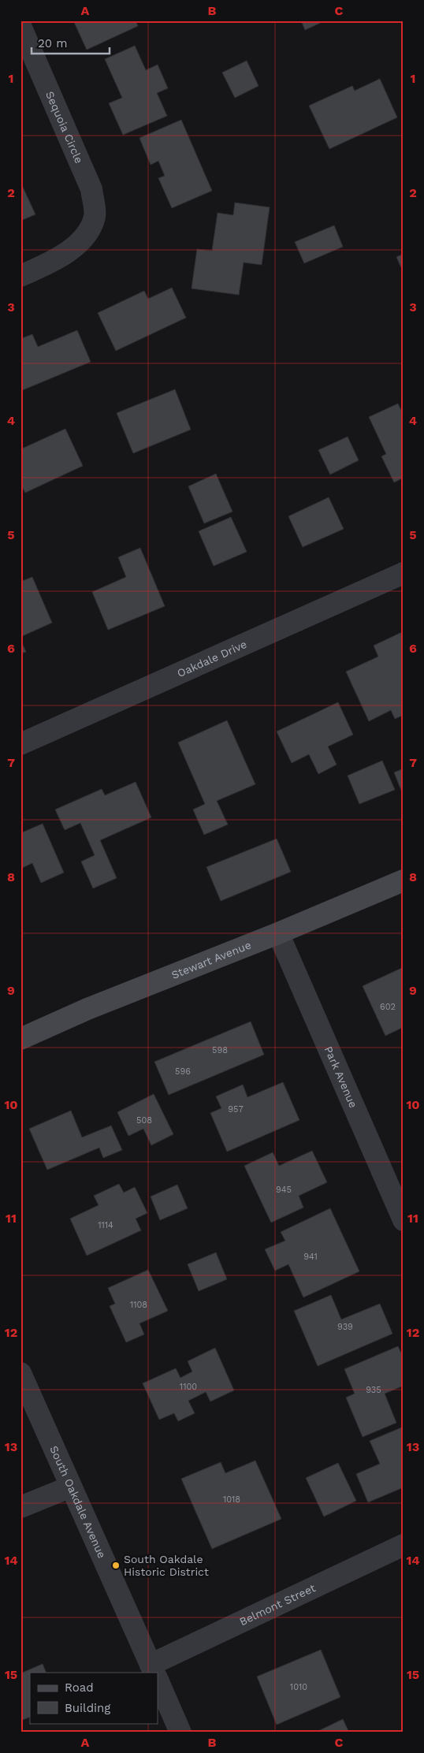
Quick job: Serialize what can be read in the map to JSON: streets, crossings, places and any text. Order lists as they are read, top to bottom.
{
  "streets": {
    "main road": ["Stewart Avenue"],
    "street": [
      "Sequoia Circle",
      "Oakdale Drive",
      "Park Avenue",
      "South Oakdale Avenue",
      "Belmont Street"
    ]
  },
  "crossings": [
    ["Stewart Avenue", "Park Avenue"],
    ["South Oakdale Avenue", "Belmont Street"]
  ],
  "places": ["South Oakdale Historic District"],
  "house_numbers": [
    "602",
    "598",
    "596",
    "957",
    "508",
    "945",
    "1114",
    "941",
    "1108",
    "939",
    "1100",
    "935",
    "1018",
    "1010"
  ],
  "legend": ["Road", "Building"],
  "scale_bar": "20 m",
  "grid": {
    "columns": ["A", "B", "C"],
    "rows": [
      "1",
      "2",
      "3",
      "4",
      "5",
      "6",
      "7",
      "8",
      "9",
      "10",
      "11",
      "12",
      "13",
      "14",
      "15"
    ]
  }
}
